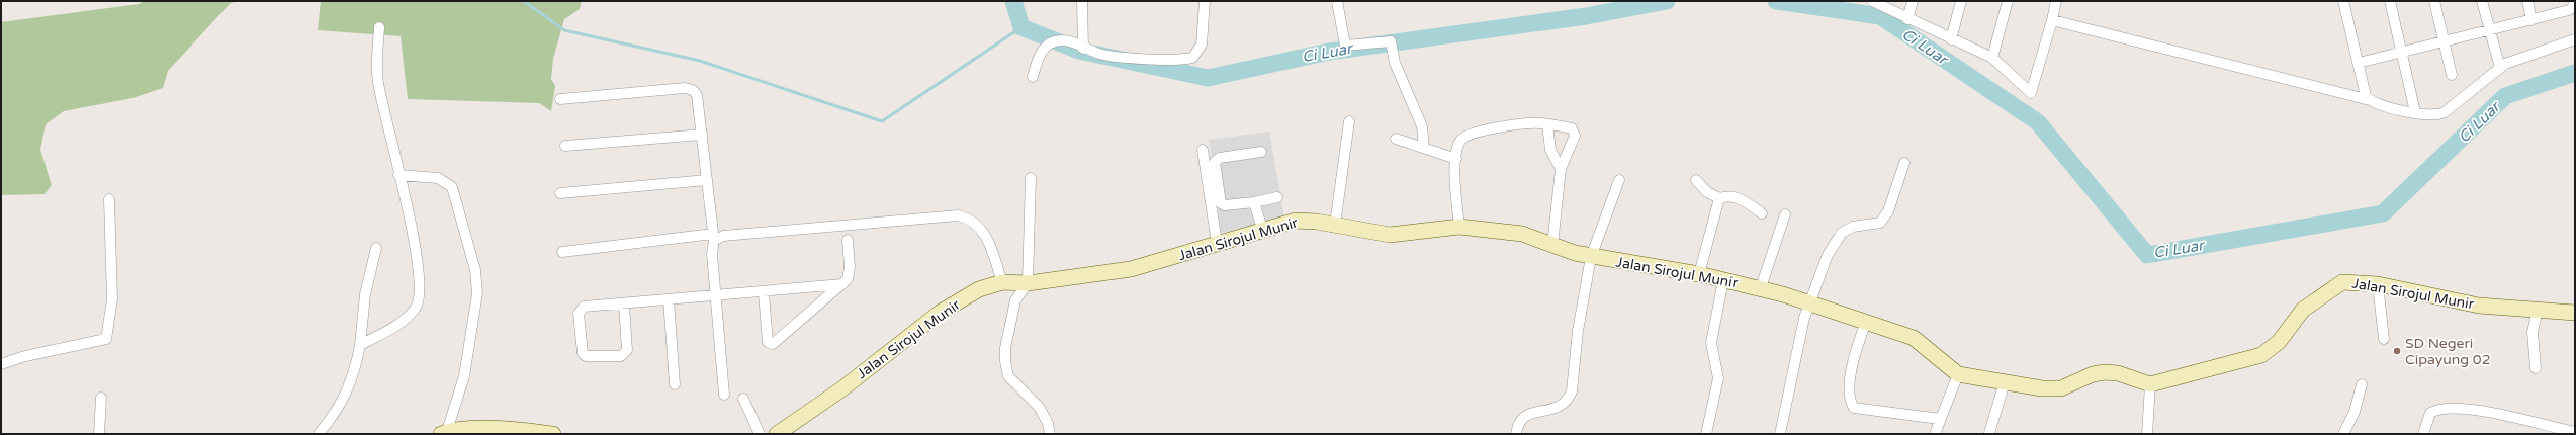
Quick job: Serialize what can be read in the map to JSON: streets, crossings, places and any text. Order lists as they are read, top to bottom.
{
  "streets": {
    "street": ["Jalan Sirojul Munir"]
  },
  "water": ["Ci Luar"],
  "places": ["SD Negeri Cipayung 02"]
}
